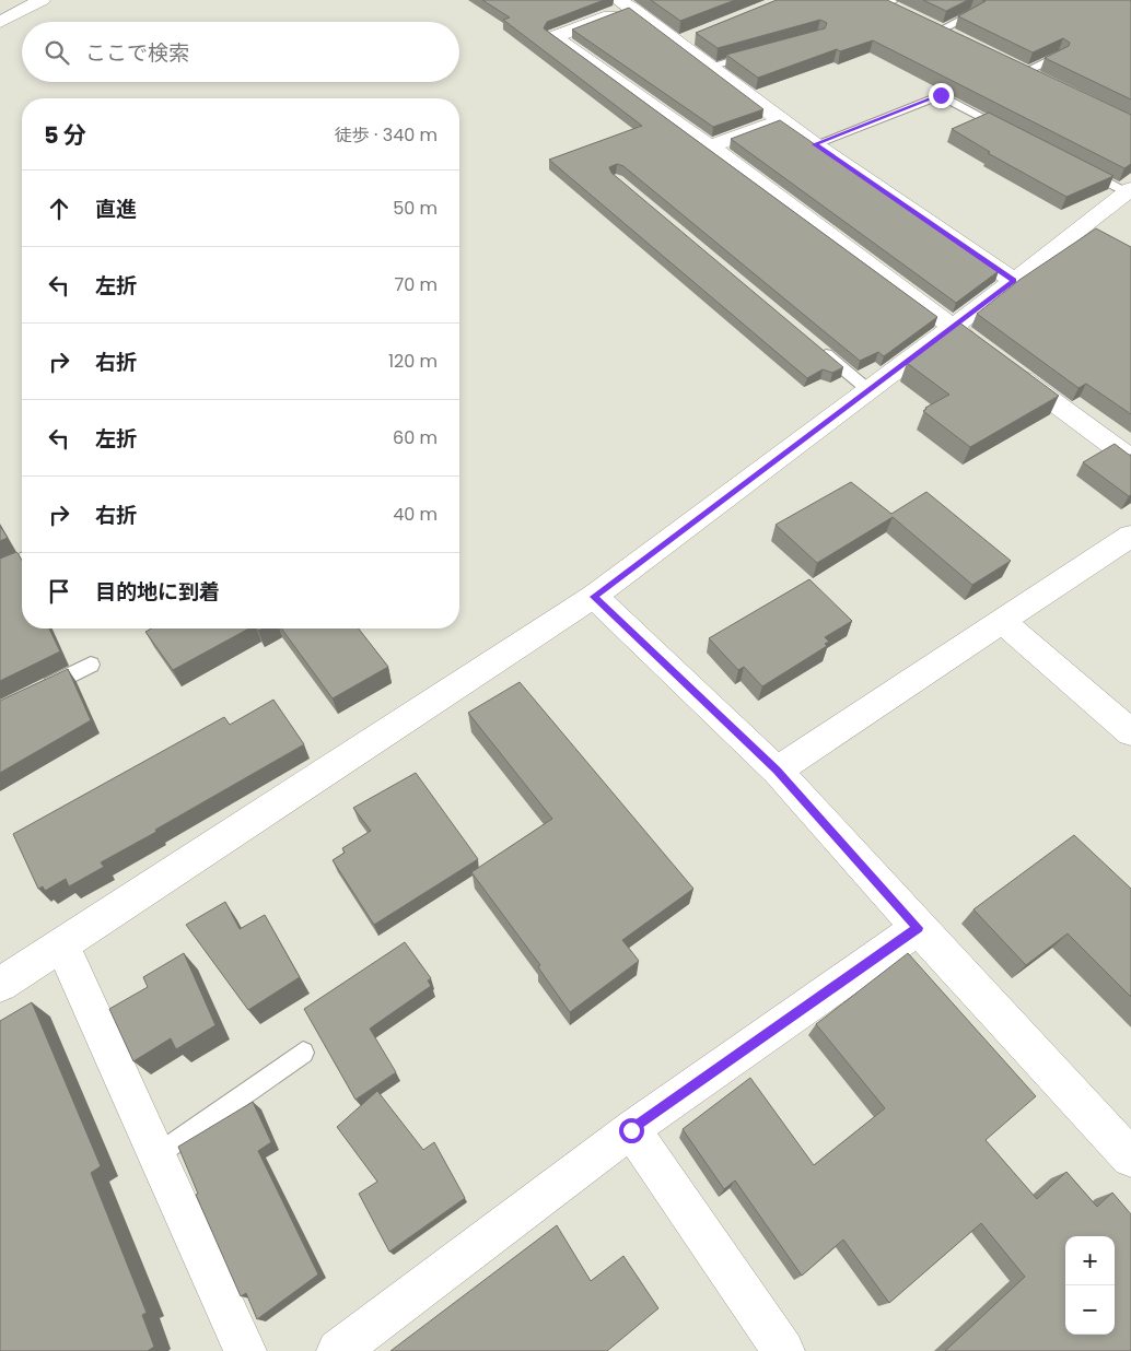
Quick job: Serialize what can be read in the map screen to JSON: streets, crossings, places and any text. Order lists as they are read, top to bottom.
{
  "page": {
    "search": "ここで検索",
    "heading": ["5 分", "徒歩 · 340 m"],
    "list": [
      ["直進", "50 m"],
      ["左折", "70 m"],
      ["右折", "120 m"],
      ["左折", "60 m"],
      ["右折", "40 m"],
      "目的地に到着"
    ],
    "map_buttons": ["+", "−"]
  }
}
